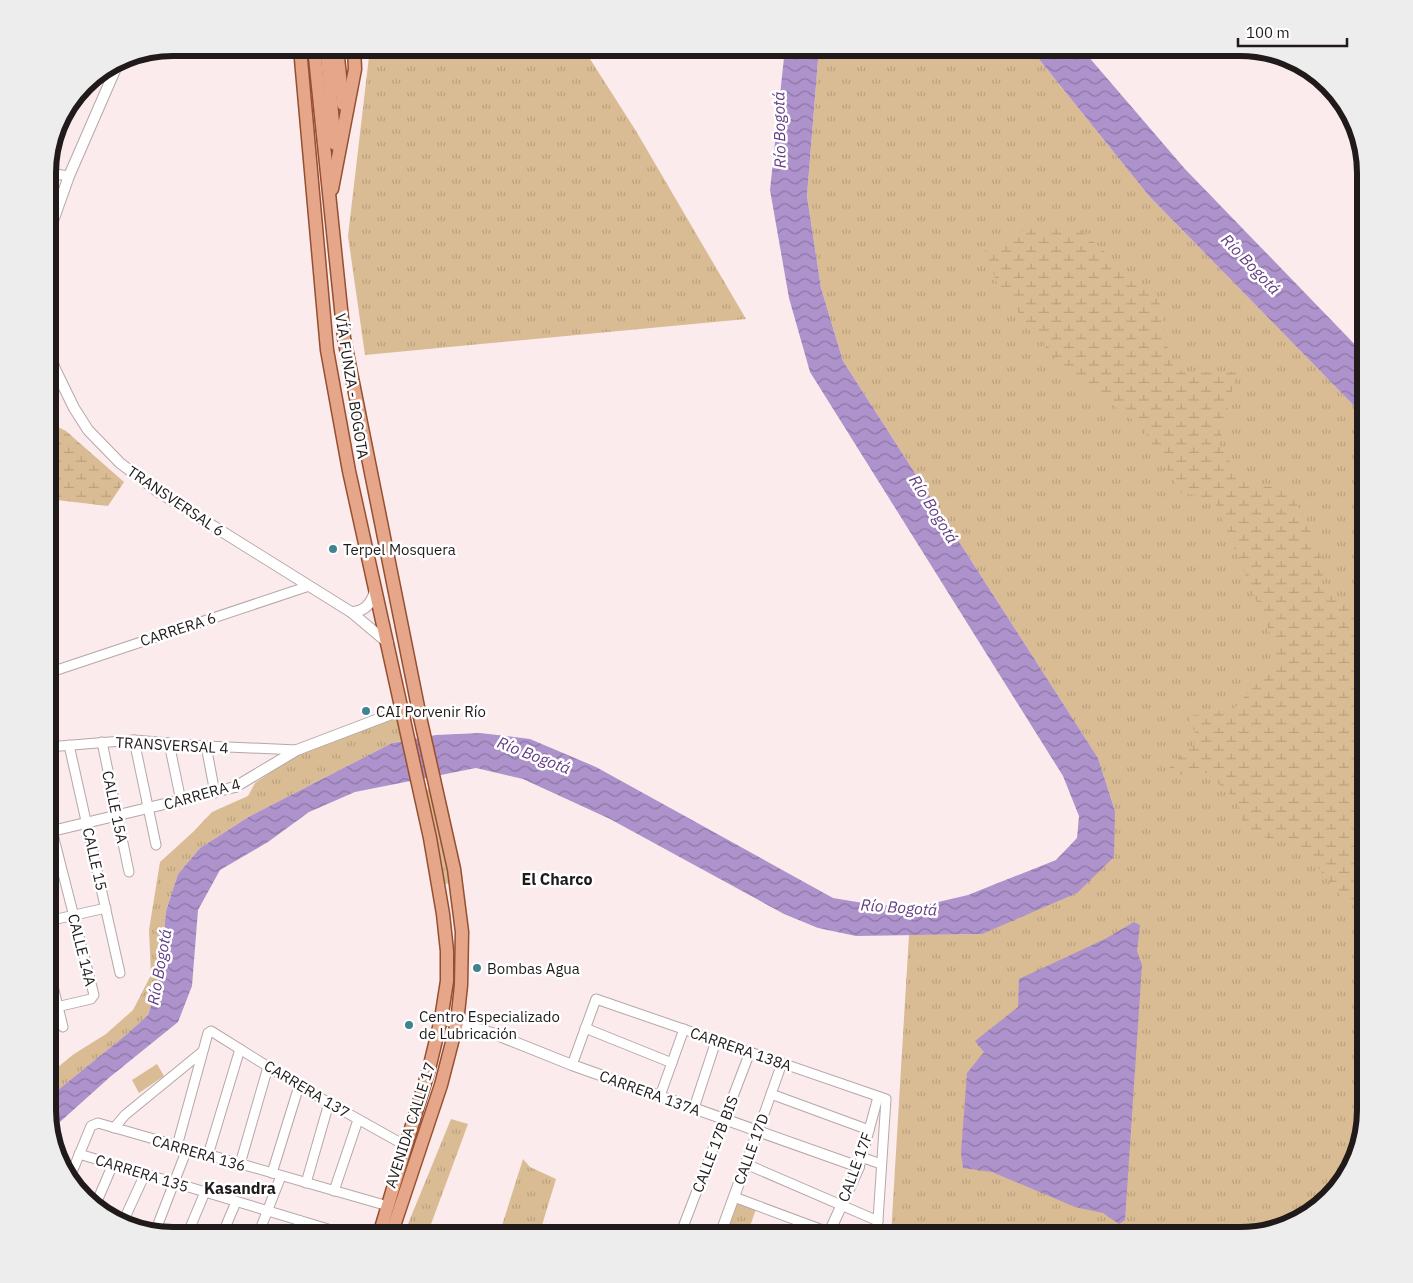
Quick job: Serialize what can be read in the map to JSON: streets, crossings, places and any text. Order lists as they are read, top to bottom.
{
  "streets": {
    "main road": ["VÍA FUNZA - BOGOTA", "AVENIDA CALLE 17"],
    "street": [
      "TRANSVERSAL 6",
      "CARRERA 6",
      "TRANSVERSAL 4",
      "CARRERA 4",
      "CALLE 15A",
      "CALLE 15",
      "CALLE 14A",
      "CARRERA 138A",
      "CARRERA 137",
      "CARRERA 137A",
      "CALLE 17B BIS",
      "CALLE 17D",
      "CARRERA 136",
      "CALLE 17F",
      "CARRERA 135"
    ]
  },
  "crossings": [
    ["VÍA FUNZA - BOGOTA", "TRANSVERSAL 6"],
    ["VÍA FUNZA - BOGOTA", "CARRERA 4"],
    ["VÍA FUNZA - BOGOTA", "AVENIDA CALLE 17"],
    ["TRANSVERSAL 6", "CARRERA 6"],
    ["TRANSVERSAL 4", "CARRERA 4"],
    ["TRANSVERSAL 4", "CALLE 15A"],
    ["TRANSVERSAL 4", "CALLE 15"],
    ["CARRERA 4", "CALLE 15A"],
    ["CARRERA 4", "CALLE 15"],
    ["CARRERA 138A", "CALLE 17B BIS"],
    ["CARRERA 138A", "CALLE 17D"],
    ["CARRERA 138A", "CALLE 17F"],
    ["CARRERA 137", "AVENIDA CALLE 17"],
    ["CARRERA 137A", "AVENIDA CALLE 17"],
    ["CARRERA 137A", "CALLE 17B BIS"],
    ["CARRERA 137A", "CALLE 17D"],
    ["CARRERA 137A", "CALLE 17F"],
    ["AVENIDA CALLE 17", "CARRERA 136"],
    ["CARRERA 136", "CARRERA 135"]
  ],
  "districts": ["El Charco", "Kasandra"],
  "water": ["Río Bogotá"],
  "places": [
    "Terpel Mosquera",
    "CAI Porvenir Río",
    "Bombas Agua",
    "Centro Especializado de Lubricación"
  ],
  "scale_bar": "100 m"
}
